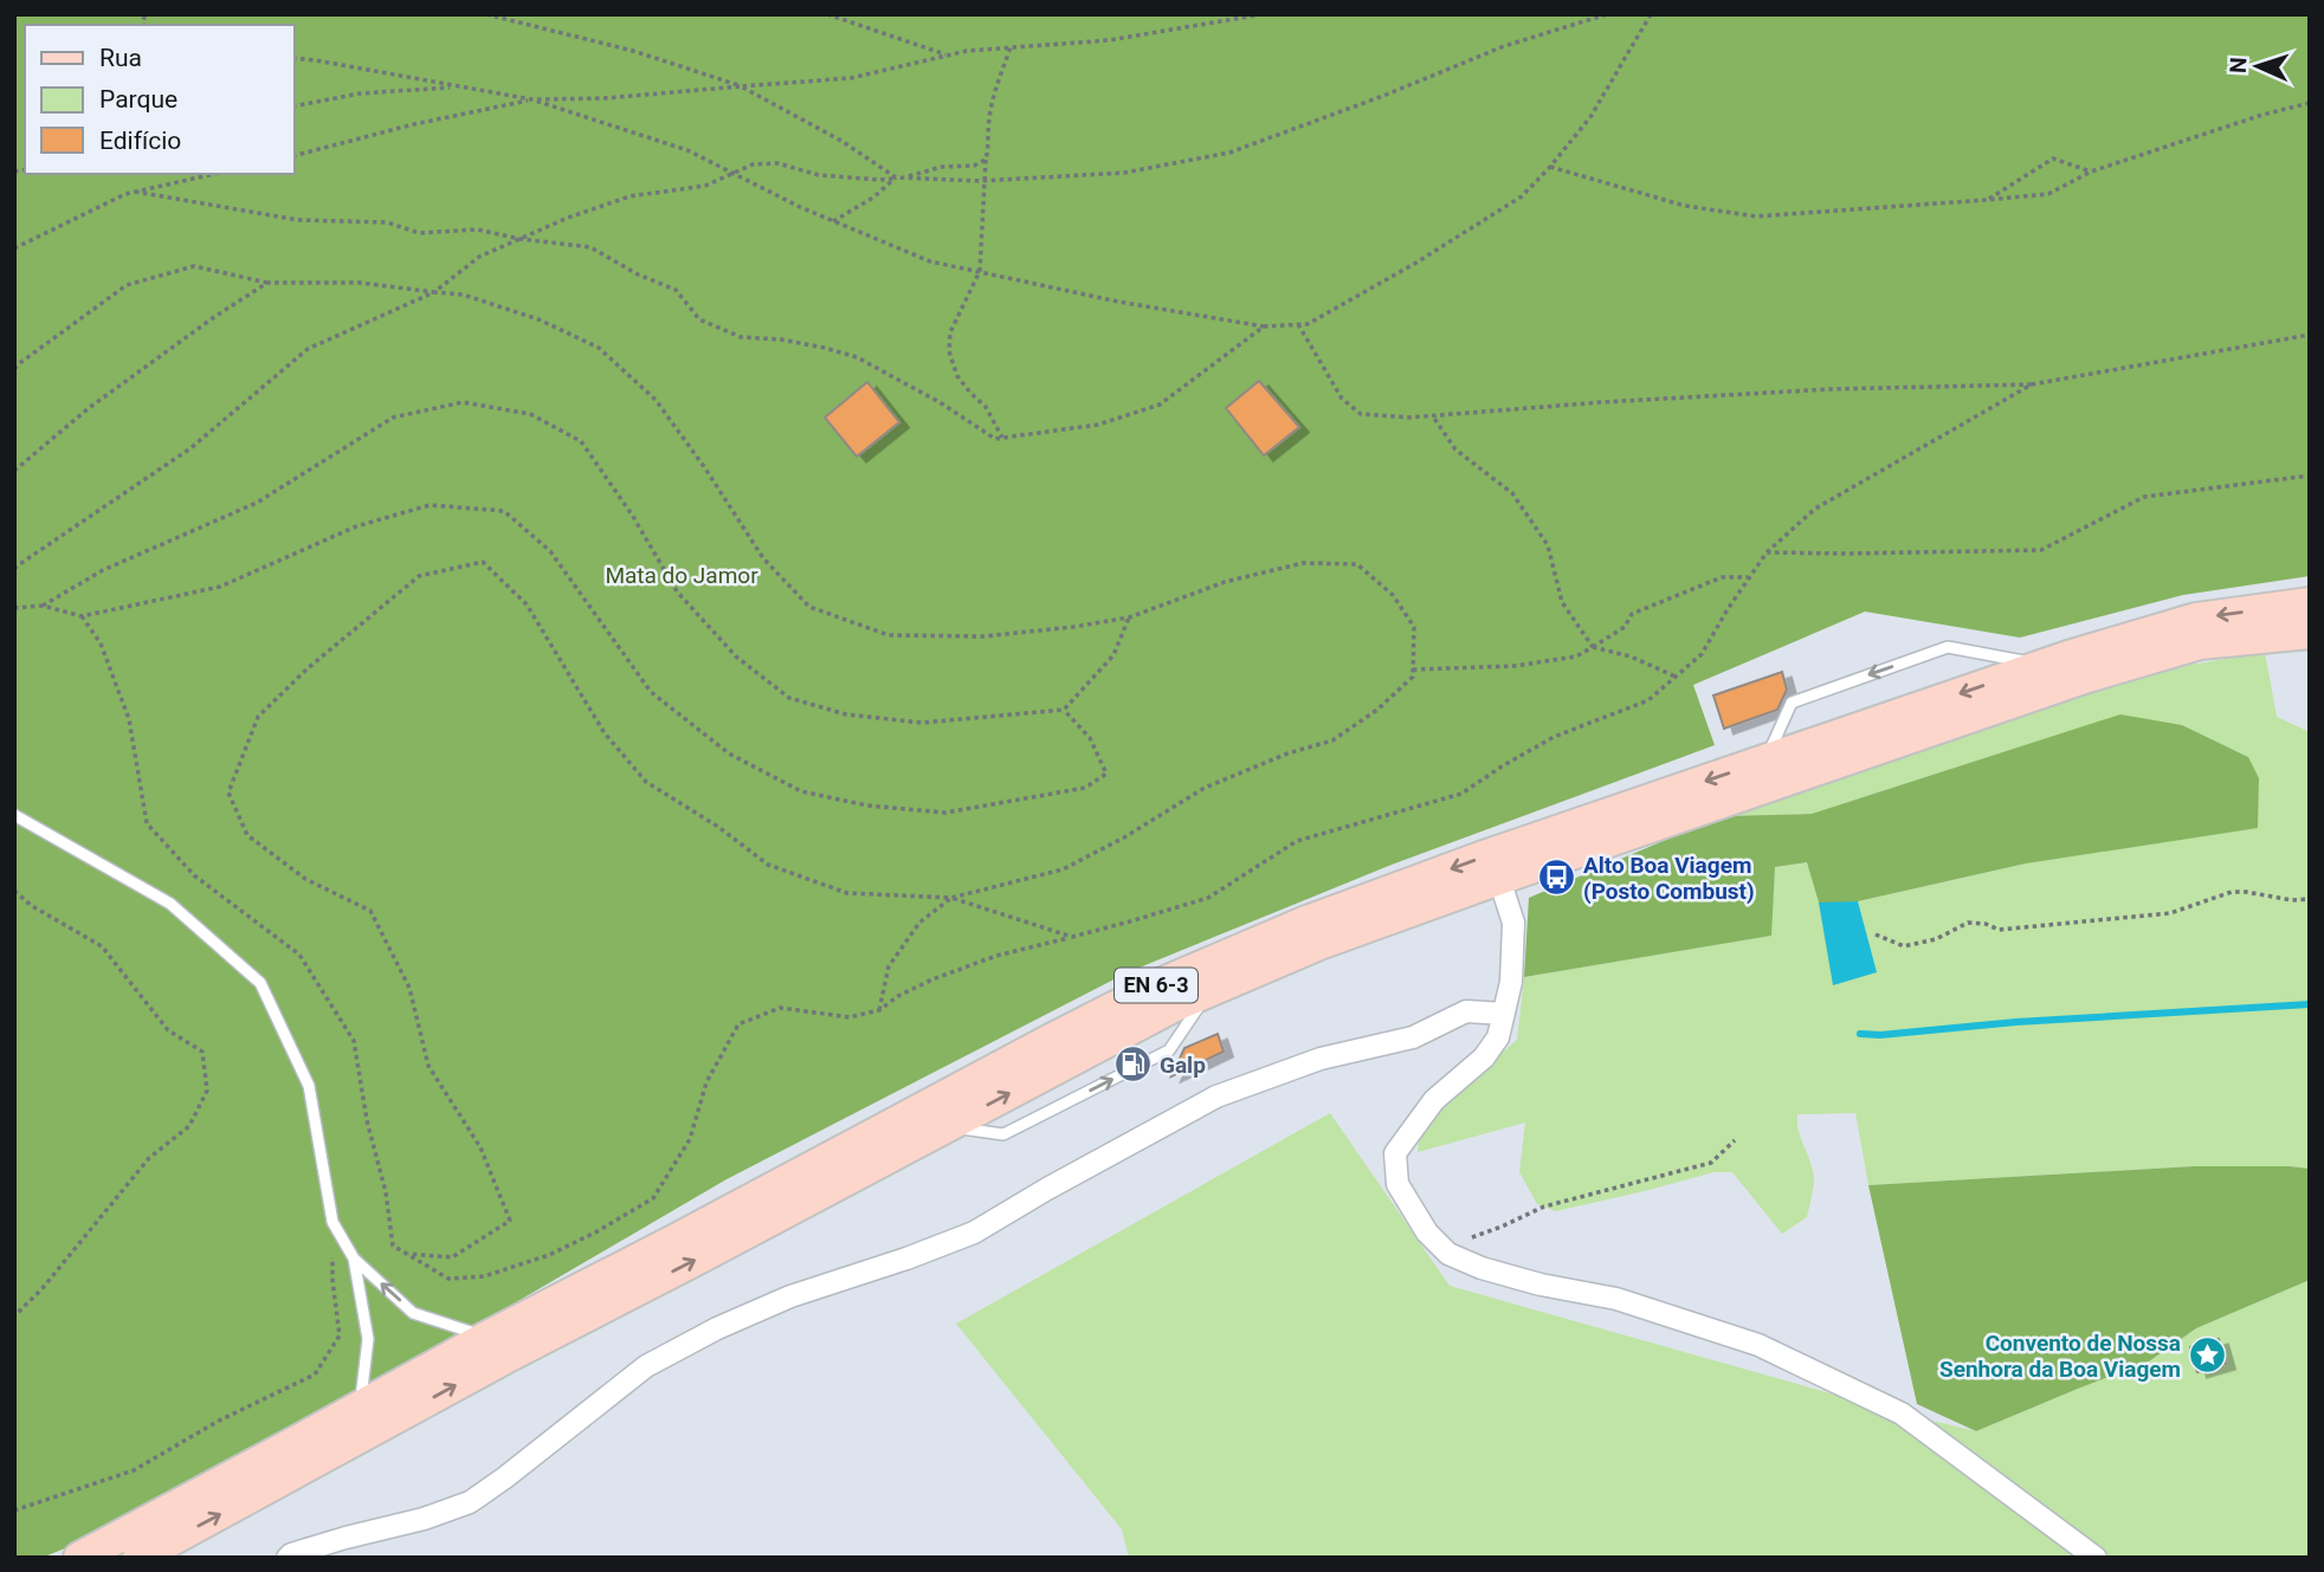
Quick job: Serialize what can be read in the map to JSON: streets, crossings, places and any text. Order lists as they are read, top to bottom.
{
  "streets": {
    "main road": ["EN 6-3"]
  },
  "parks": ["Mata do Jamor"],
  "places": {
    "bus stop": ["Alto Boa Viagem (Posto Combust)"],
    "fuel station": ["Galp"],
    "place": ["Convento de Nossa Senhora da Boa Viagem"]
  },
  "legend": ["Rua", "Parque", "Edifício"],
  "north": "left"
}
